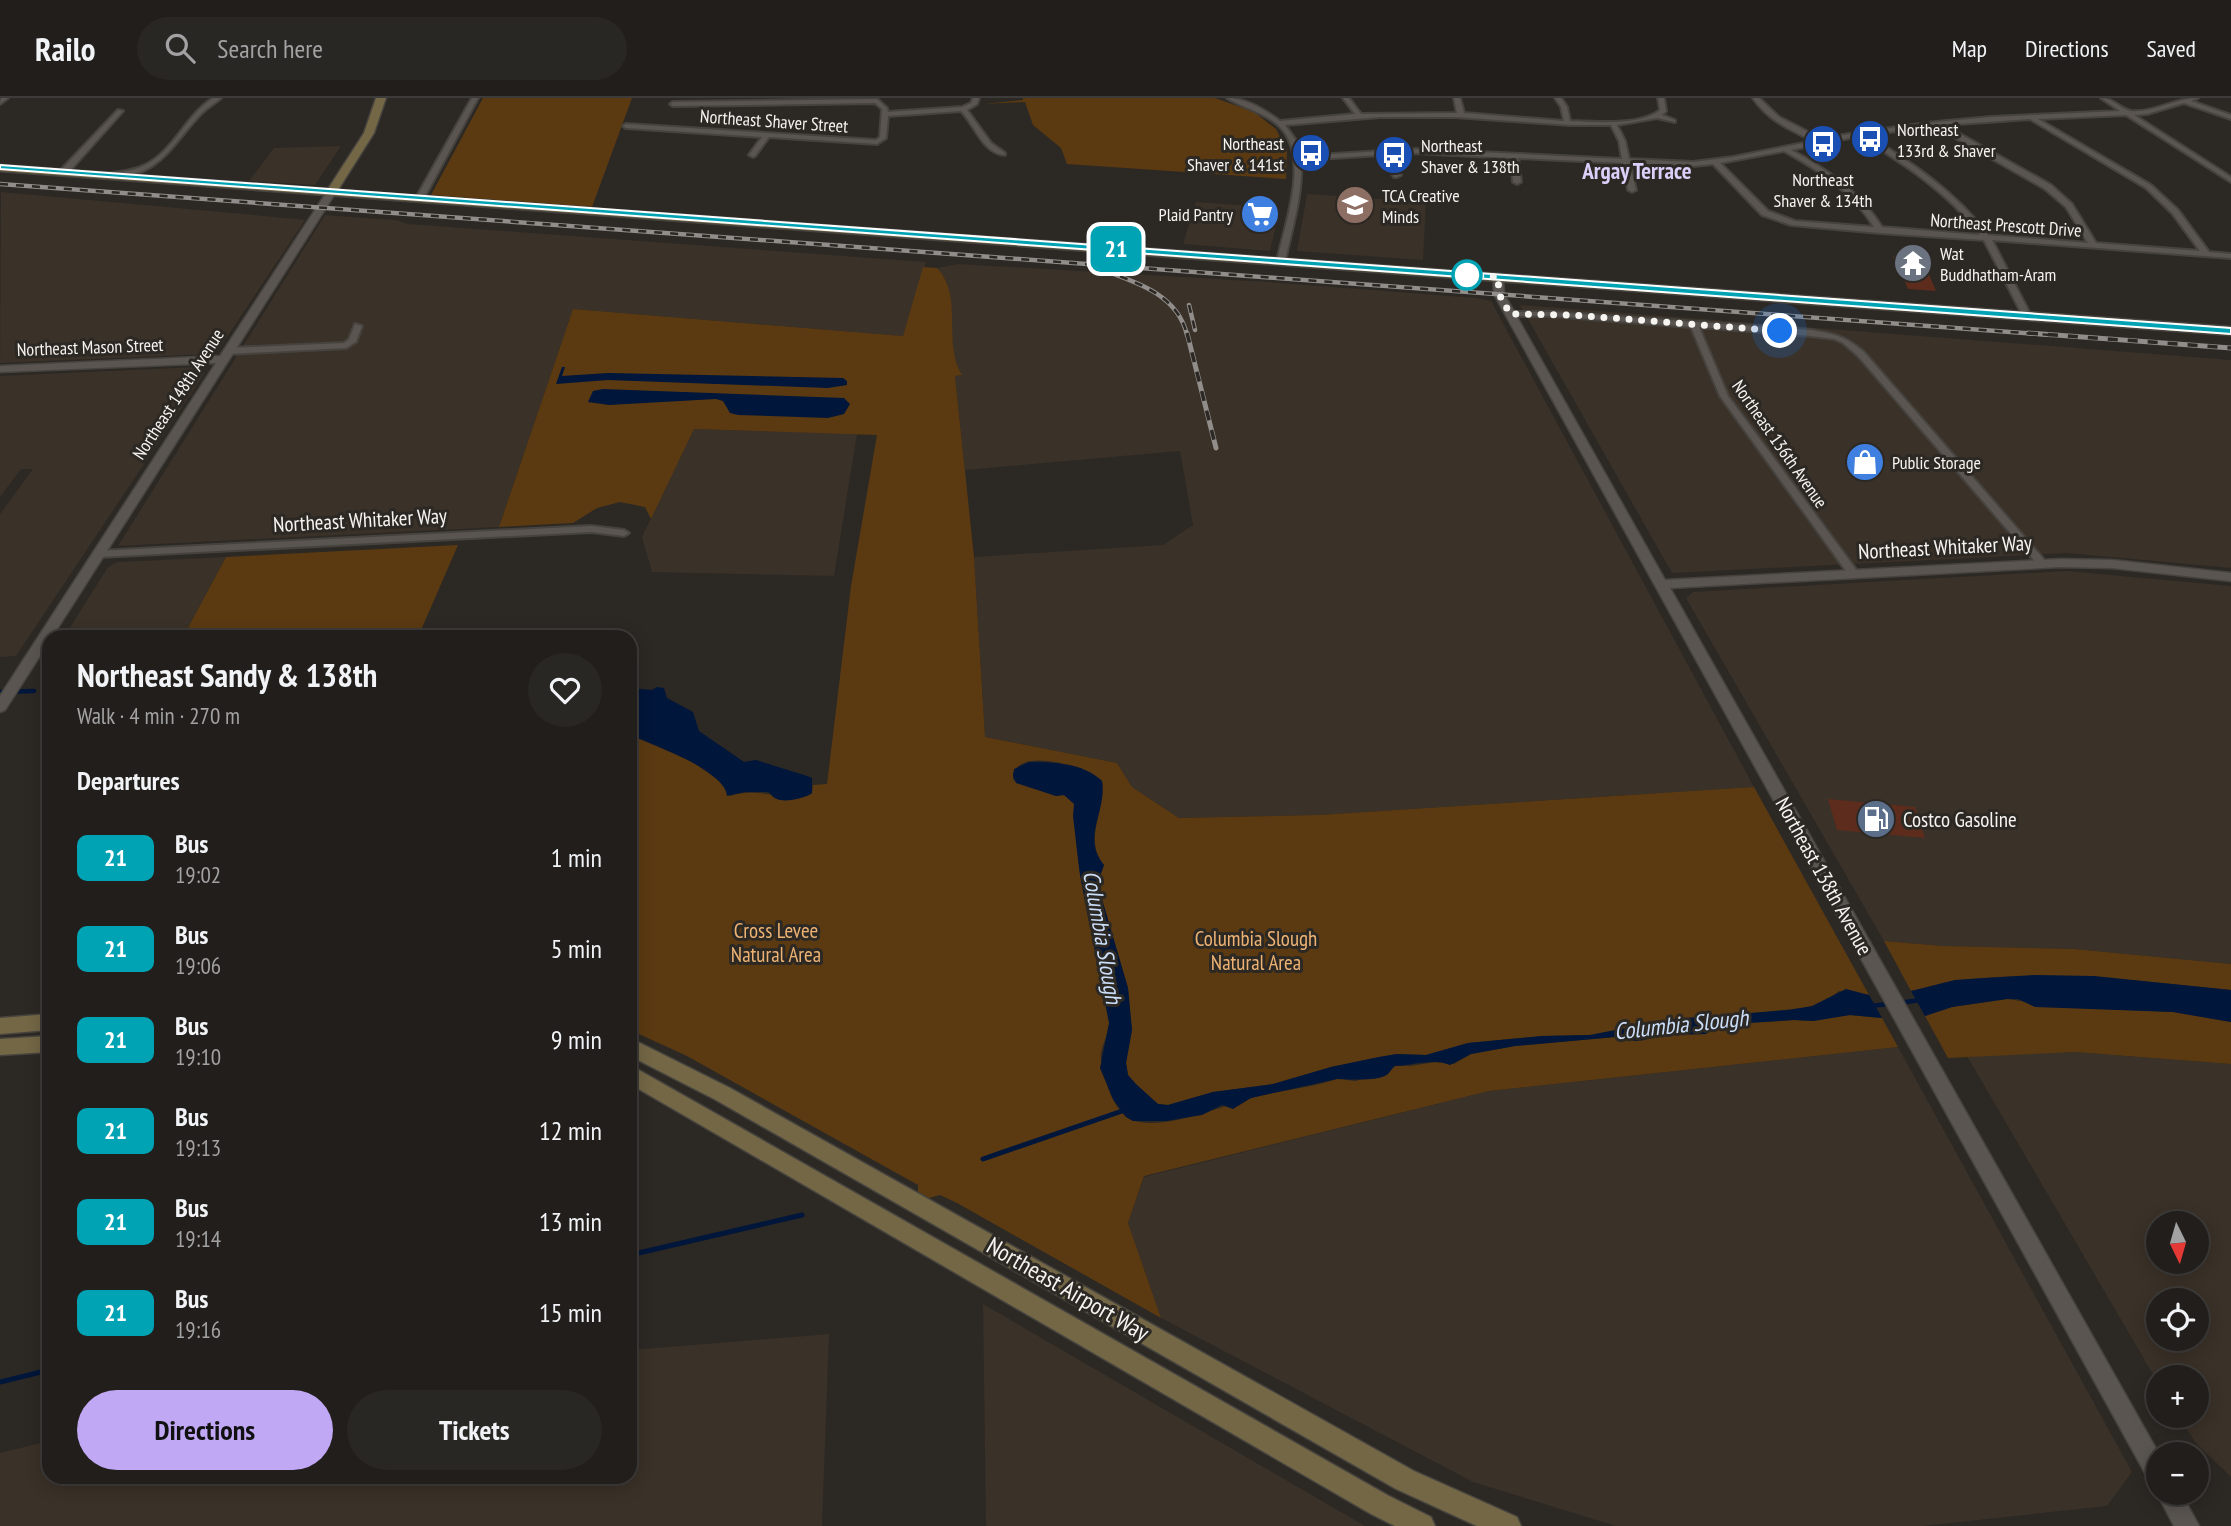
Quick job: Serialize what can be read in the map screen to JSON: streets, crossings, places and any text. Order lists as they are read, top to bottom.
{
  "streets": {
    "main road": ["Northeast 148th Avenue", "Northeast Airport Way"],
    "street": [
      "Northeast Shaver Street",
      "Northeast Prescott Drive",
      "Northeast Mason Street",
      "Northeast 136th Avenue",
      "Northeast Whitaker Way",
      "Northeast 138th Avenue"
    ]
  },
  "crossings": [
    ["Northeast Mason Street", "Northeast 148th Avenue"],
    ["Northeast 148th Avenue", "Northeast Whitaker Way"],
    ["Northeast 136th Avenue", "Northeast Whitaker Way"],
    ["Northeast Whitaker Way", "Northeast 138th Avenue"]
  ],
  "districts": ["Argay Terrace"],
  "water": ["Columbia Slough"],
  "parks": ["Cross Levee Natural Area", "Columbia Slough Natural Area"],
  "places": {
    "bus stop": [
      "Northeast 133rd & Shaver",
      "Northeast Shaver & 134th",
      "Northeast Shaver & 141st",
      "Northeast Shaver & 138th"
    ],
    "school or university": ["TCA Creative Minds"],
    "supermarket": ["Plaid Pantry"],
    "temple": ["Wat Buddhatham-Aram"],
    "shop": ["Public Storage"],
    "fuel station": ["Costco Gasoline"]
  },
  "lines": ["bus line 21"],
  "north": "bottom",
  "page": {
    "header": "Railo",
    "search": "Search here",
    "nav": ["Map", "Directions", "Saved"],
    "on_map": "21",
    "heading": [
      ["Northeast Sandy & 138th", "Walk · 4 min · 270 m"],
      "Departures"
    ],
    "list": [
      {
        "mark": "21",
        "name": "Bus",
        "note": "19:02",
        "value": "1 min"
      },
      {
        "mark": "21",
        "name": "Bus",
        "note": "19:06",
        "value": "5 min"
      },
      {
        "mark": "21",
        "name": "Bus",
        "note": "19:10",
        "value": "9 min"
      },
      {
        "mark": "21",
        "name": "Bus",
        "note": "19:13",
        "value": "12 min"
      },
      {
        "mark": "21",
        "name": "Bus",
        "note": "19:14",
        "value": "13 min"
      },
      {
        "mark": "21",
        "name": "Bus",
        "note": "19:16",
        "value": "15 min"
      }
    ],
    "map_buttons": ["+", "−"],
    "buttons": ["Directions", "Tickets"]
  }
}
